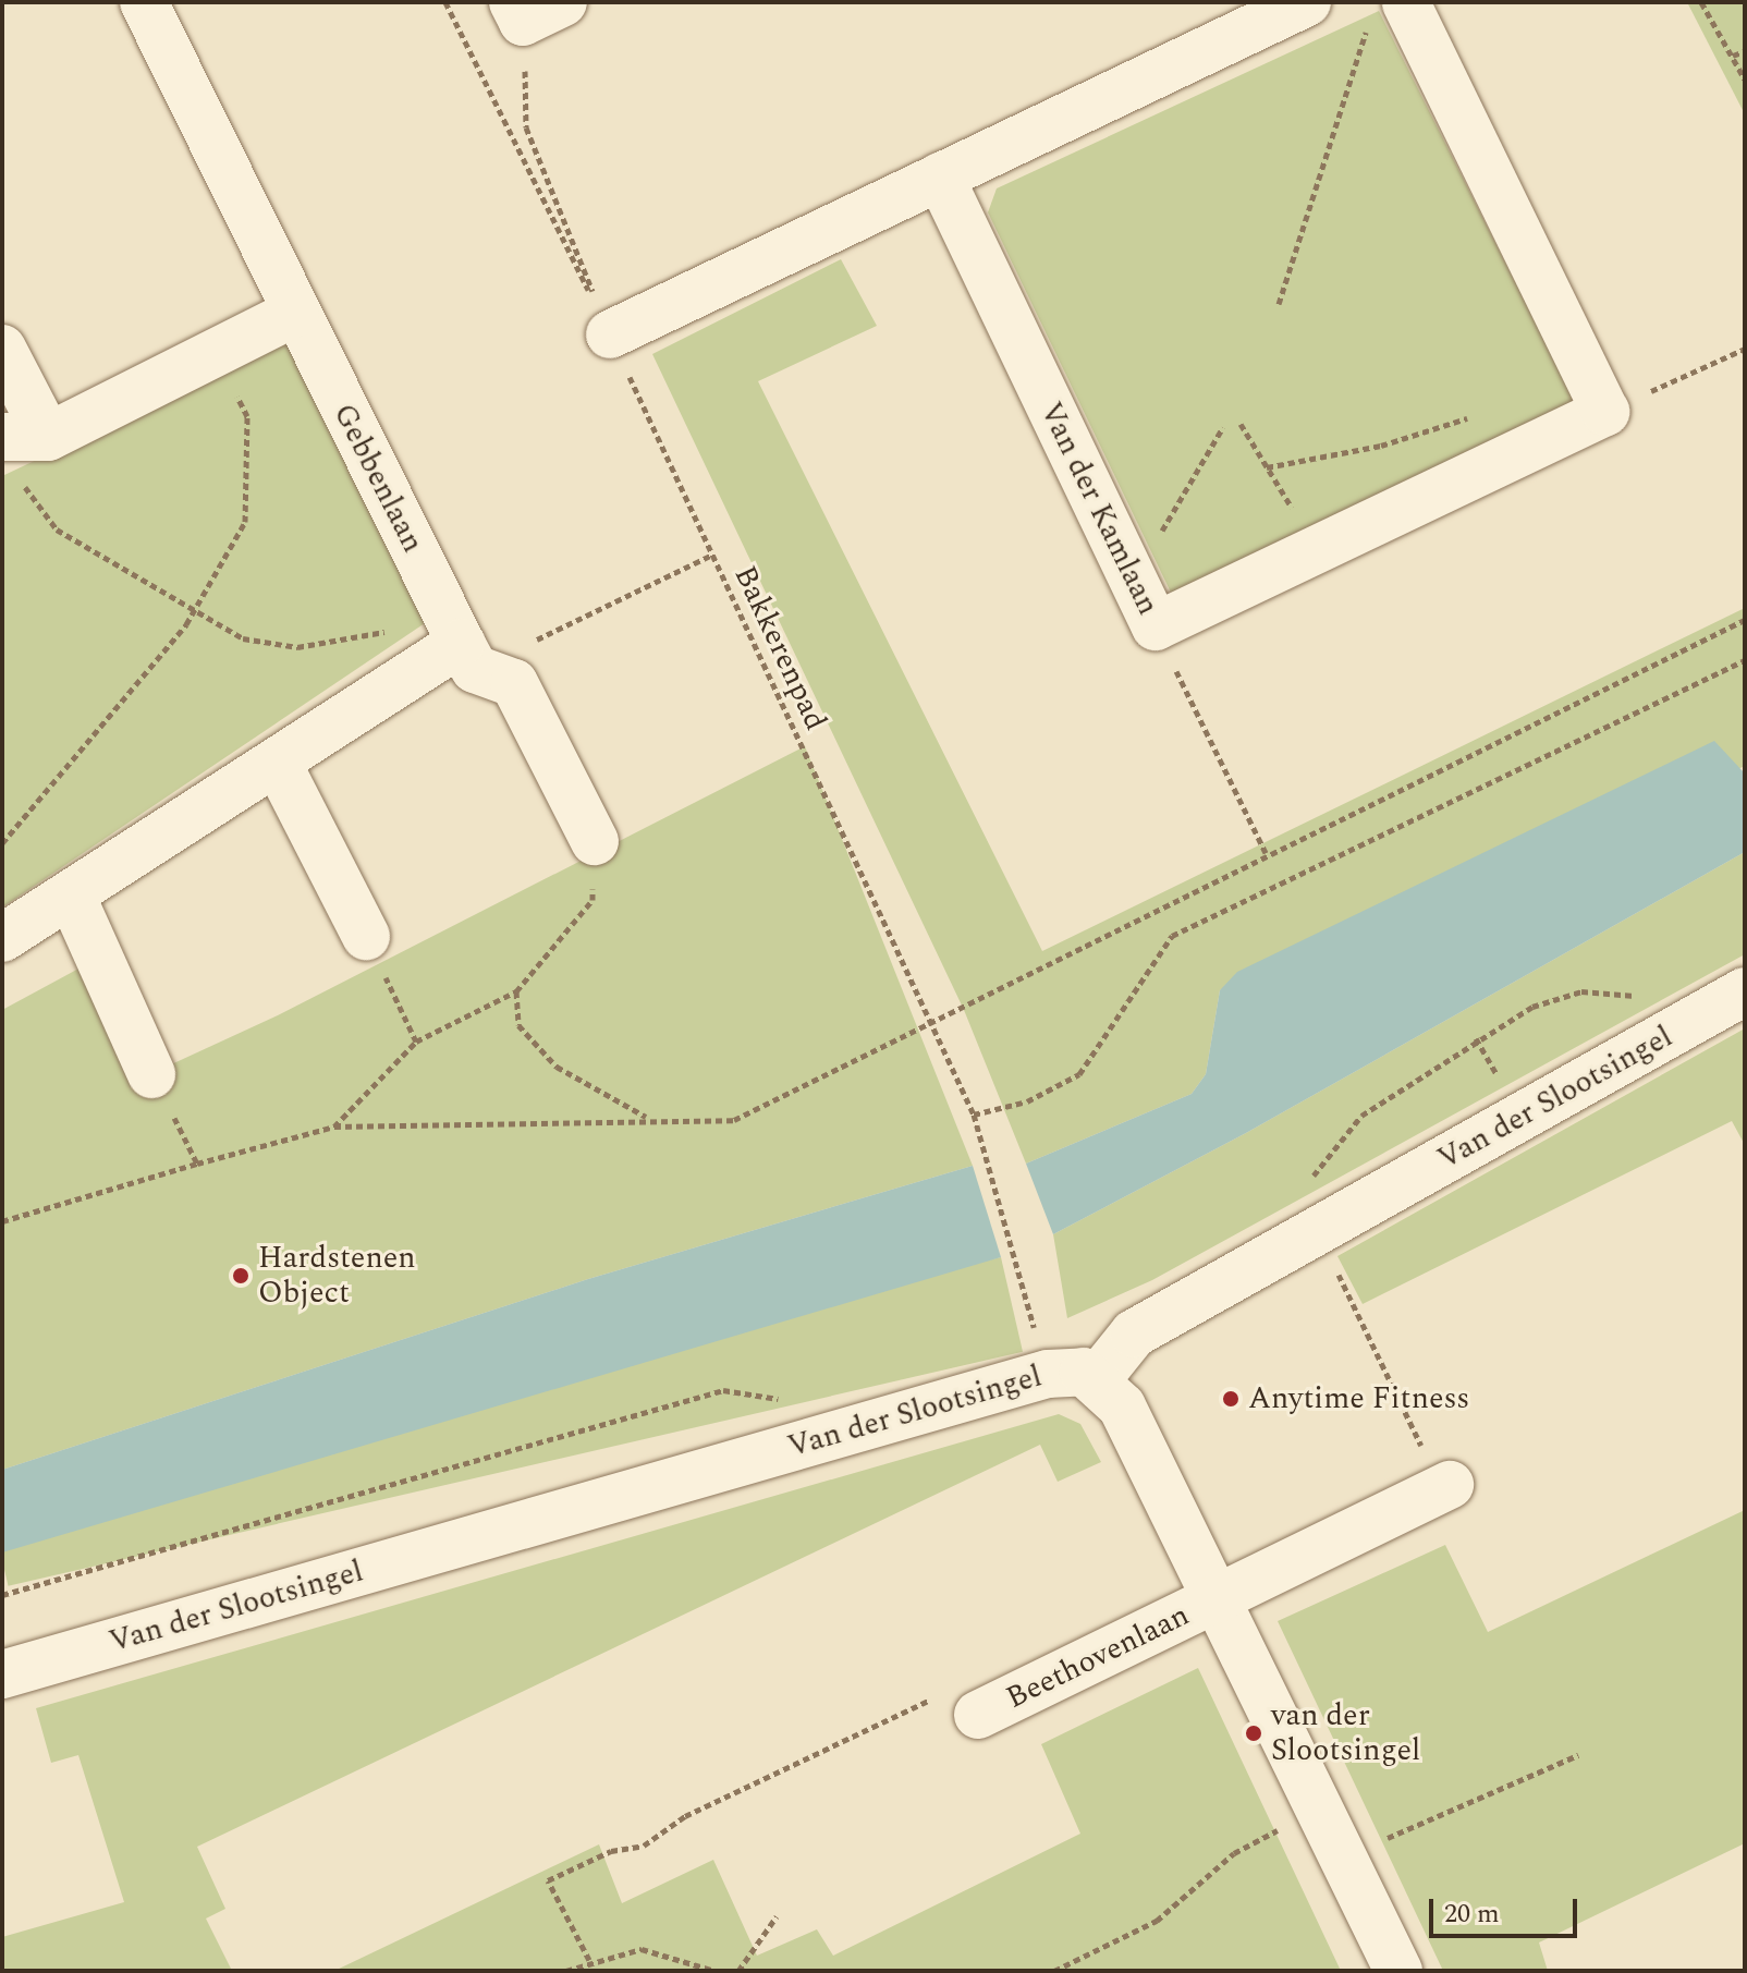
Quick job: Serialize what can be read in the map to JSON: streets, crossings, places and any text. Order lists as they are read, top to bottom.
{
  "streets": {
    "street": [
      "Gebbenlaan",
      "Van der Kamlaan",
      "Van der Slootsingel",
      "Beethovenlaan"
    ],
    "path": ["Bakkerenpad"]
  },
  "crossings": [
    ["Van der Slootsingel", "Beethovenlaan"]
  ],
  "places": ["Hardstenen Object", "Anytime Fitness", "van der Slootsingel"],
  "scale_bar": "20 m"
}
